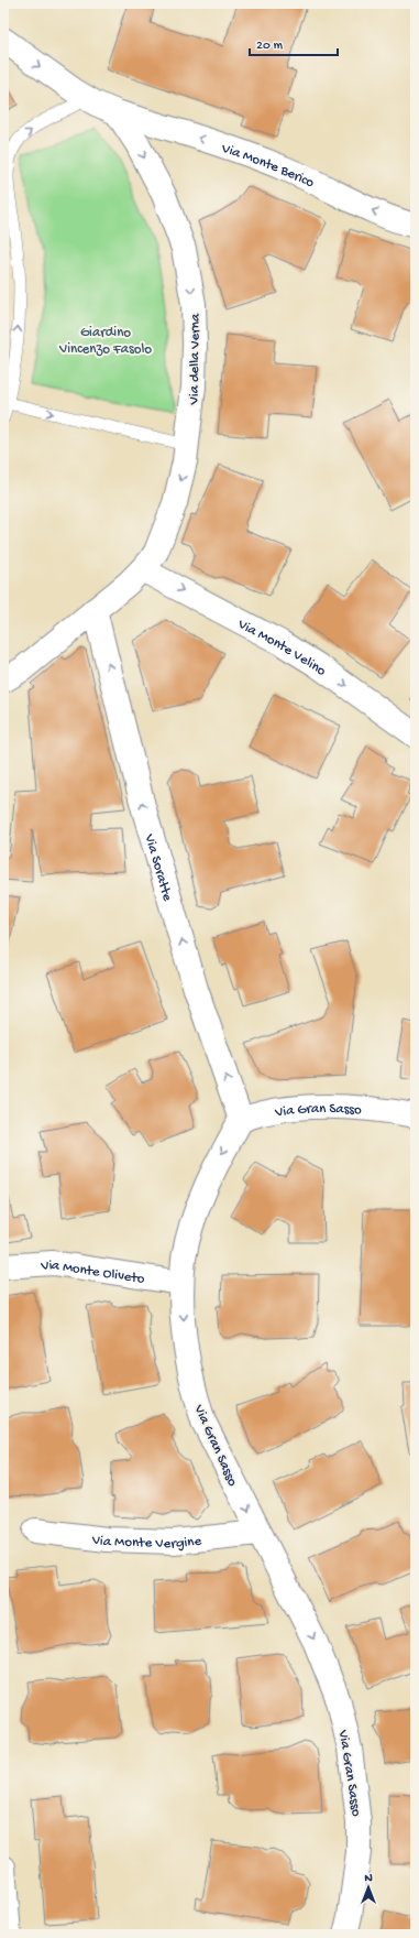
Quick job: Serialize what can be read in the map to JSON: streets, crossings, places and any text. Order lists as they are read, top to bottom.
{
  "streets": {
    "street": [
      "Via Monte Berico",
      "Via della Verna",
      "Via Monte Velino",
      "Via Soratte",
      "Via Gran Sasso",
      "Via Monte Oliveto",
      "Via Monte Vergine"
    ]
  },
  "crossings": [
    ["Via Monte Berico", "Via della Verna"],
    ["Via della Verna", "Via Monte Velino"],
    ["Via della Verna", "Via Soratte"],
    ["Via Soratte", "Via Gran Sasso"],
    ["Via Gran Sasso", "Via Monte Oliveto"],
    ["Via Gran Sasso", "Via Monte Vergine"]
  ],
  "one_way": [
    "Via Monte Berico",
    "Via della Verna",
    "Via Monte Velino",
    "Via Soratte",
    "Via Gran Sasso"
  ],
  "parks": ["Giardino Vincenzo Fasolo"],
  "scale_bar": "20 m",
  "north": "top"
}
